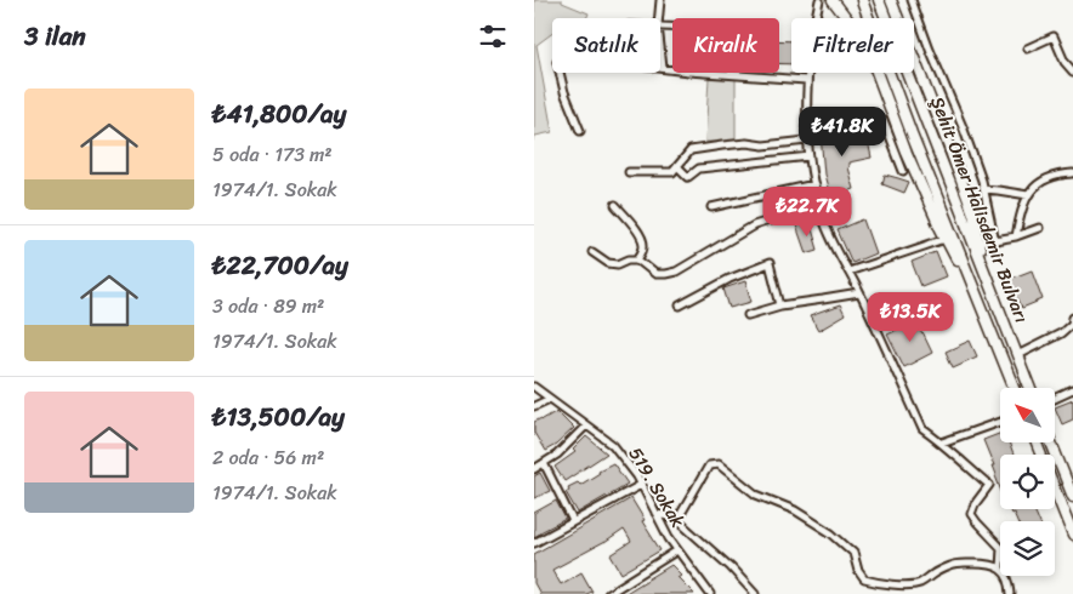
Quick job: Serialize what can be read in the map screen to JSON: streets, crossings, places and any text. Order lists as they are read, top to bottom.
{
  "streets": {
    "highway": ["Şehit Ömer Halisdemir Bulvarı"],
    "street": ["519. Sokak"]
  },
  "north": "top left",
  "page": {
    "heading": "3 ilan",
    "chip": ["Satılık", "Kiralık", "Filtreler"],
    "list": [
      {
        "name": "₺41,800/ay",
        "note": "5 oda · 173 m² · 1974/1. Sokak"
      },
      {
        "name": "₺22,700/ay",
        "note": "3 oda · 89 m² · 1974/1. Sokak"
      },
      {
        "name": "₺13,500/ay",
        "note": "2 oda · 56 m² · 1974/1. Sokak"
      }
    ],
    "price": ["₺41.8K", "₺22.7K", "₺13.5K"]
  }
}
